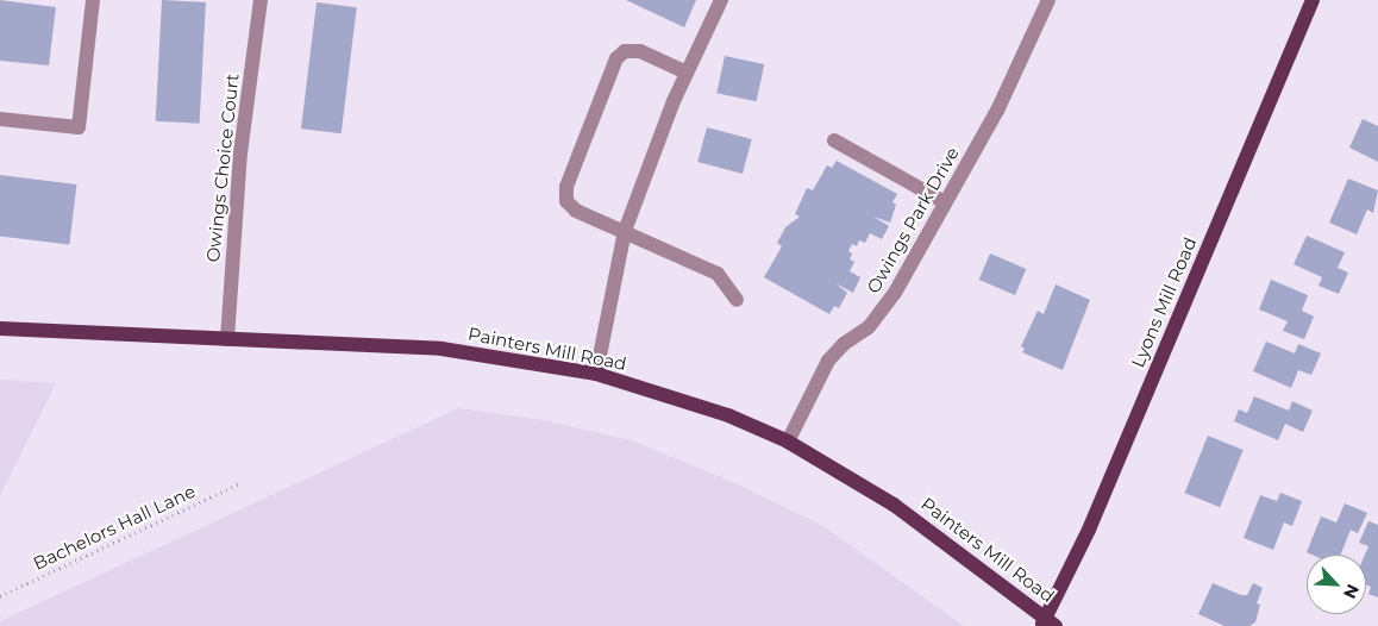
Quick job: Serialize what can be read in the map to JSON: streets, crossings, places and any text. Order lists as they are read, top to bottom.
{
  "streets": {
    "main road": ["Lyons Mill Road", "Painters Mill Road"],
    "street": ["Owings Choice Court", "Owings Park Drive"],
    "path": ["Bachelors Hall Lane"]
  },
  "crossings": [
    ["Owings Choice Court", "Painters Mill Road"],
    ["Owings Park Drive", "Painters Mill Road"],
    ["Lyons Mill Road", "Painters Mill Road"]
  ],
  "north": "bottom right"
}
